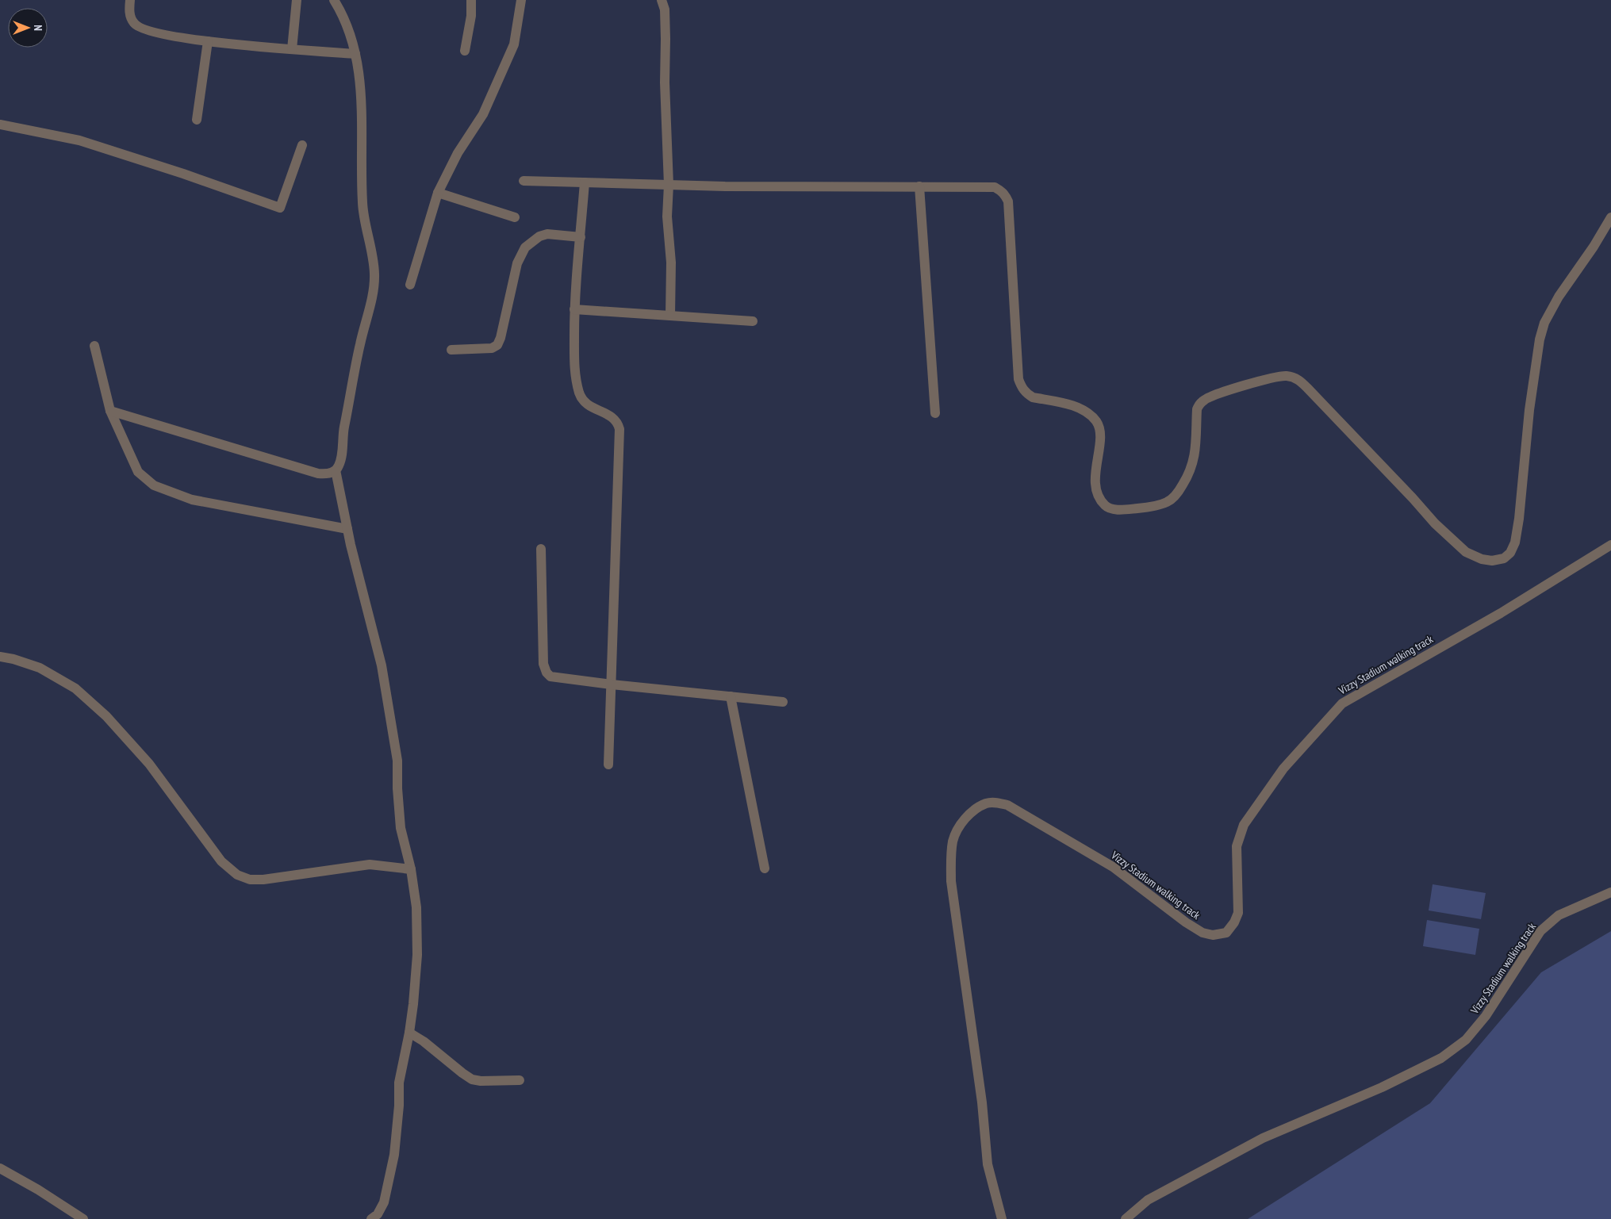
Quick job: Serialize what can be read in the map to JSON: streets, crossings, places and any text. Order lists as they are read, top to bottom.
{
  "streets": {
    "street": ["Vizzy Stadium walking track"]
  },
  "north": "right"
}
